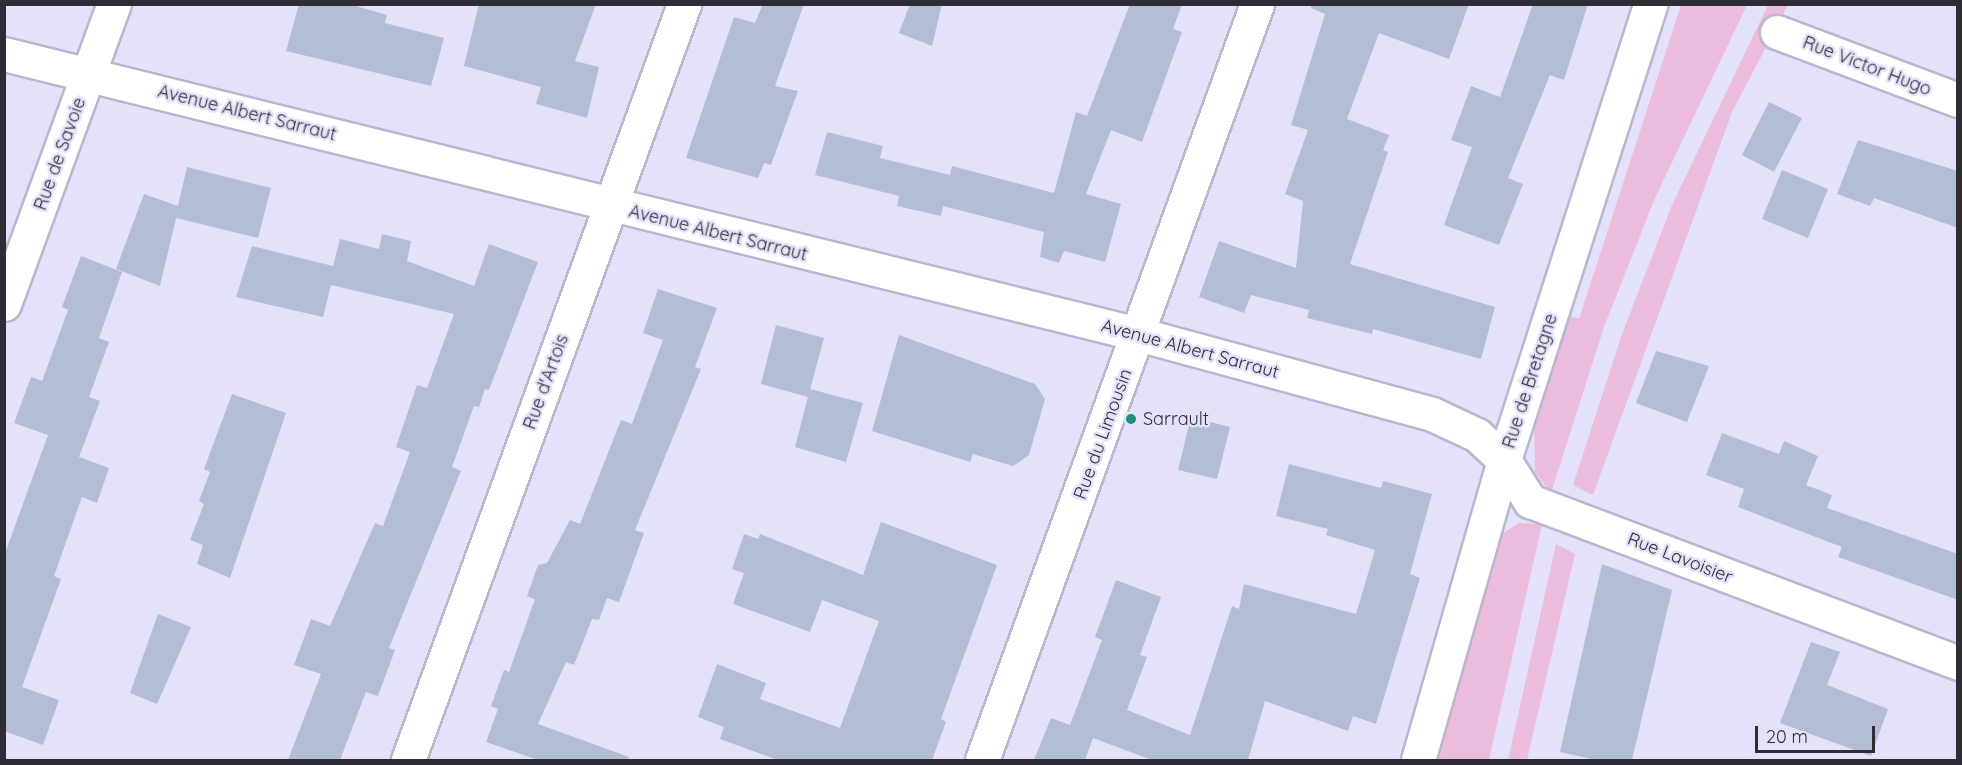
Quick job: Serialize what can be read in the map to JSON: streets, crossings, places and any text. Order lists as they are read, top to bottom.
{
  "streets": {
    "street": [
      "Rue Victor Hugo",
      "Avenue Albert Sarraut",
      "Rue de Savoie",
      "Rue de Bretagne",
      "Rue d'Artois",
      "Rue du Limousin",
      "Rue Lavoisier"
    ]
  },
  "crossings": [
    ["Avenue Albert Sarraut", "Rue de Savoie"],
    ["Avenue Albert Sarraut", "Rue d'Artois"],
    ["Avenue Albert Sarraut", "Rue du Limousin"],
    ["Avenue Albert Sarraut", "Rue Lavoisier"],
    ["Rue de Bretagne", "Rue Lavoisier"]
  ],
  "places": ["Sarrault"],
  "scale_bar": "20 m"
}
